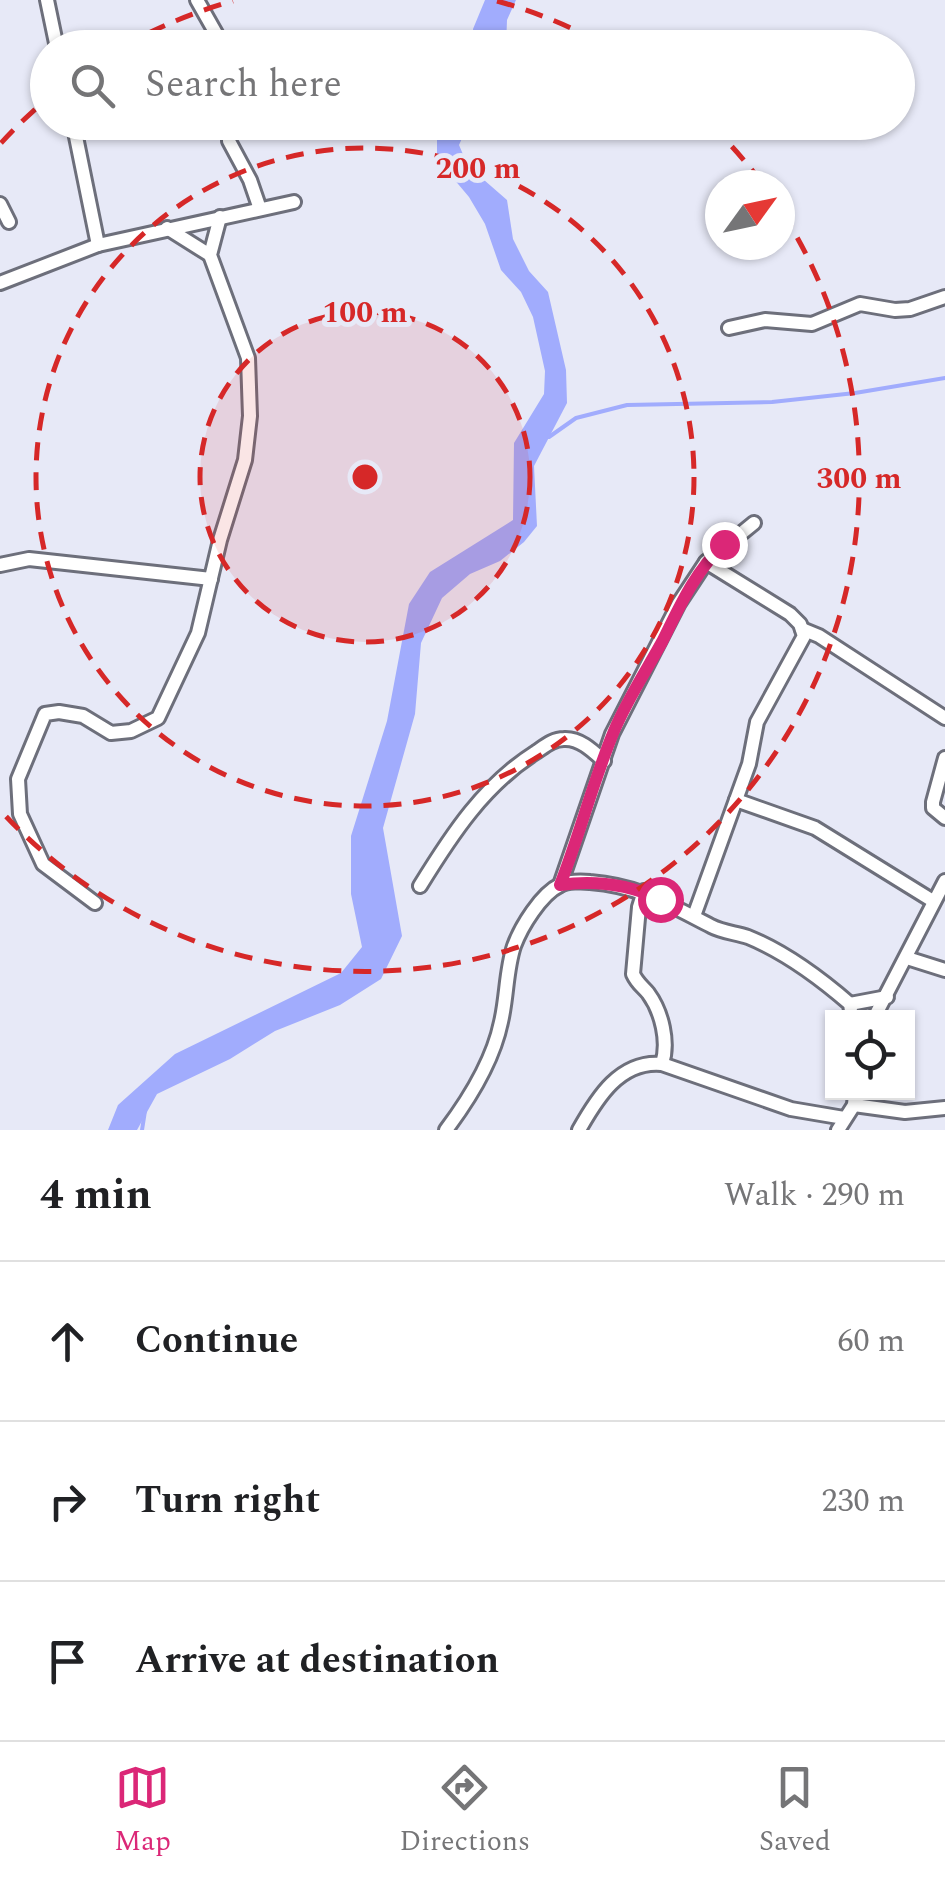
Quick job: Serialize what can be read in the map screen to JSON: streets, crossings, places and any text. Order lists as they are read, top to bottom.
{
  "north": "top right",
  "page": {
    "search": "Search here",
    "heading": ["4 min", "Walk · 290 m"],
    "list": [
      ["Continue", "60 m"],
      ["Turn right", "230 m"],
      "Arrive at destination"
    ],
    "nav": ["Map", "Directions", "Saved"]
  },
  "rings": ["200 m", "100 m", "300 m"]
}
